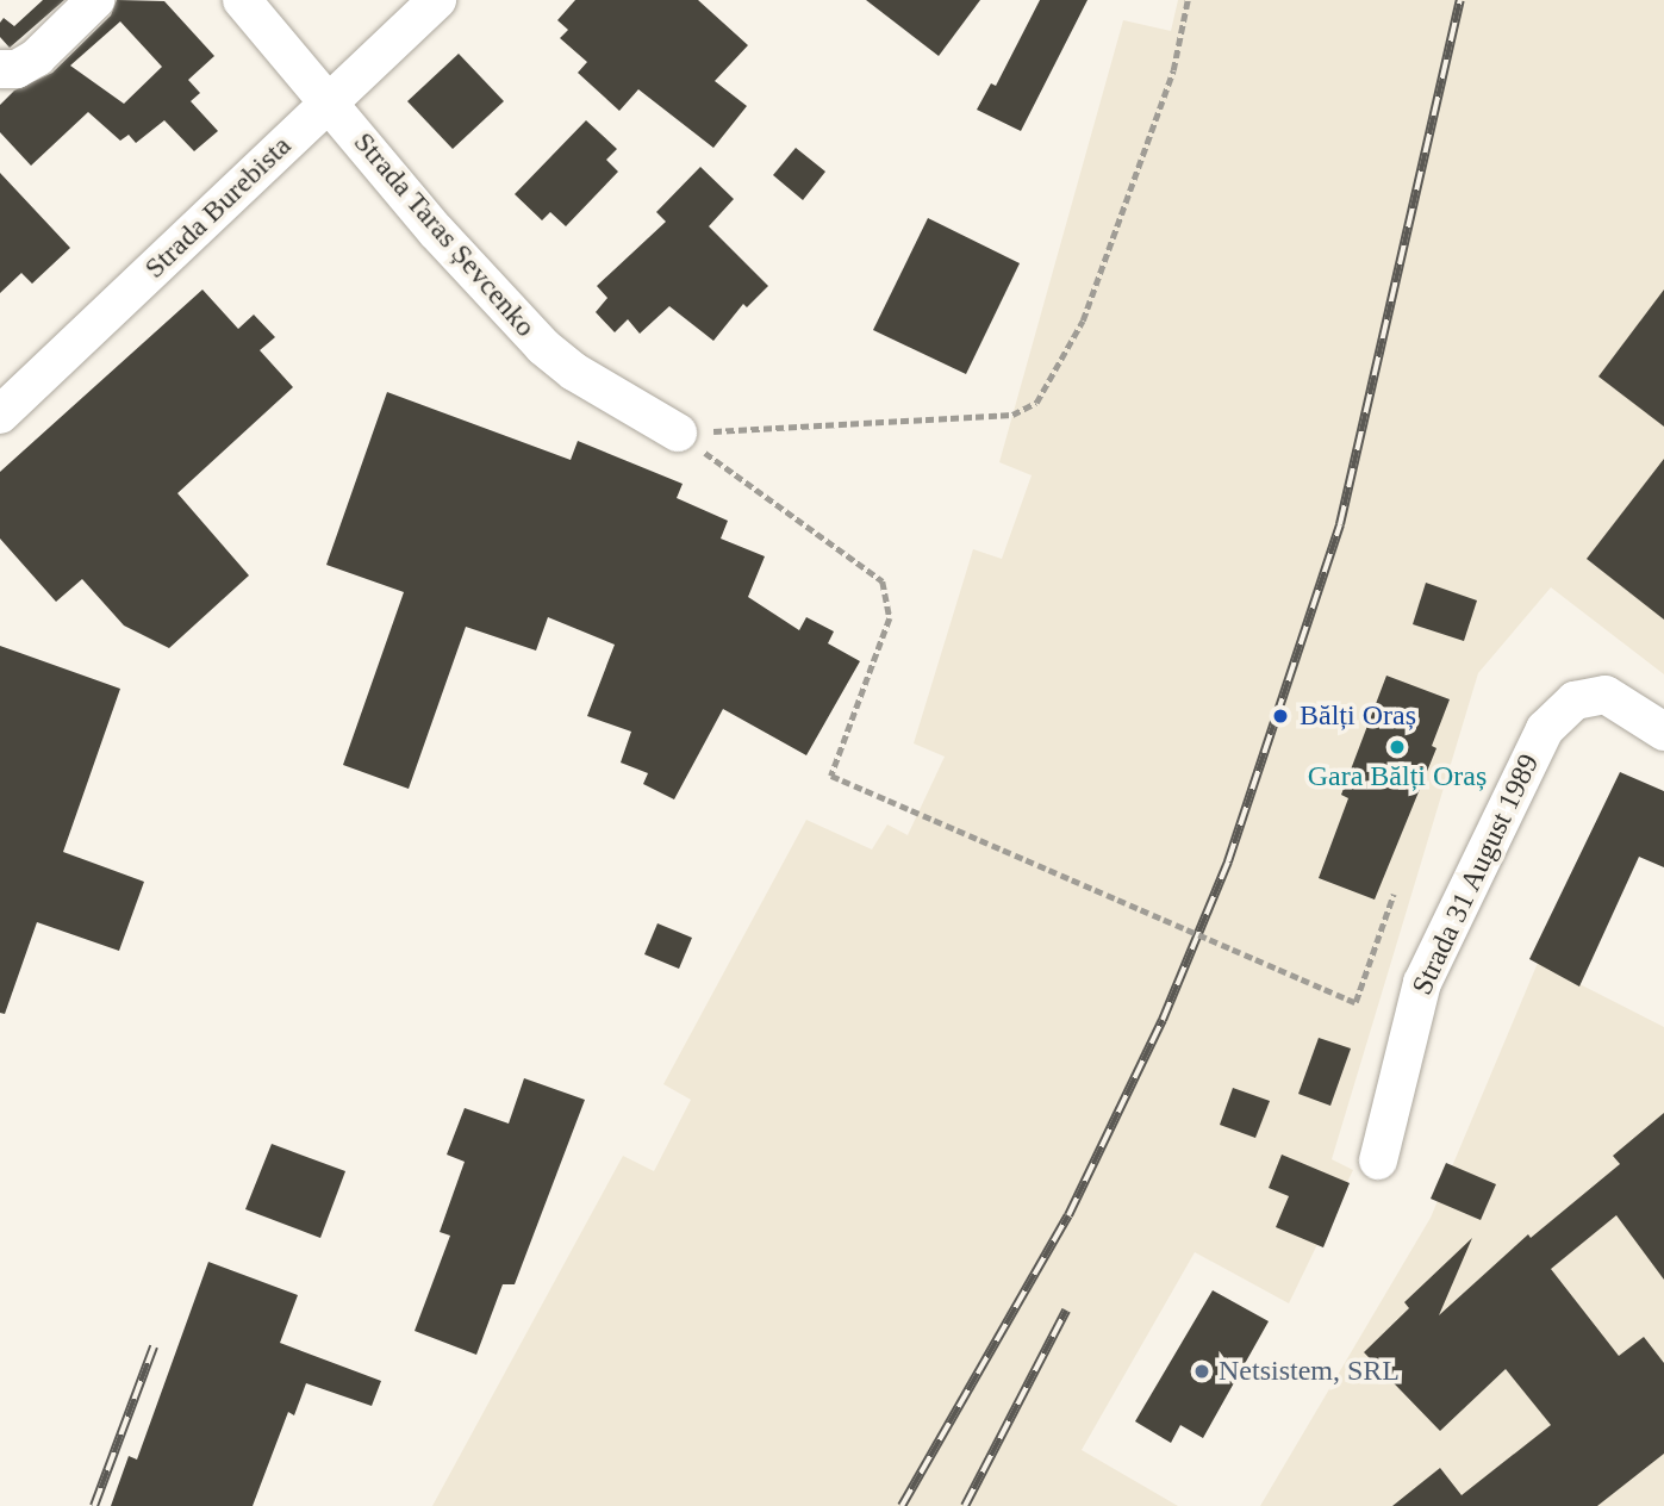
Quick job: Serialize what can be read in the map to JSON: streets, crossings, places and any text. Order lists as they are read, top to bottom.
{
  "streets": {
    "street": ["Strada Burebista", "Strada Taras Șevcenko", "Strada 31 August 1989"]
  },
  "crossings": [
    ["Strada Burebista", "Strada Taras Șevcenko"]
  ],
  "places": ["Bălți Oraș", "Gara Bălți Oraș", "Netsistem, SRL"]
}
